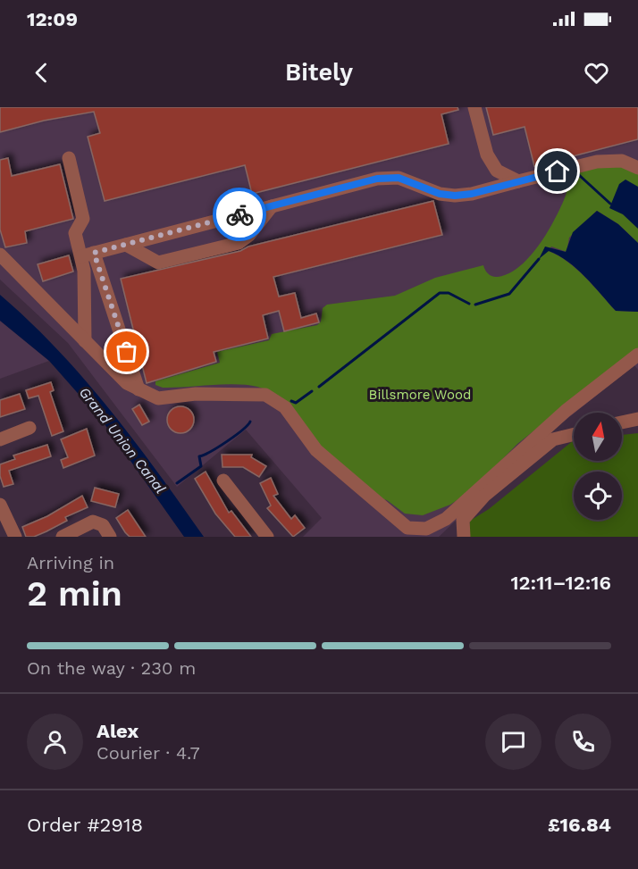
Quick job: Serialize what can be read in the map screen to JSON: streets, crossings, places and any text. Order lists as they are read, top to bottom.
{
  "water": ["Grand Union Canal"],
  "parks": ["Billsmore Wood"],
  "north": "top",
  "page": {
    "status": "12:09",
    "header": "Bitely",
    "heading": ["2 min", "Arriving in", "12:11–12:16"],
    "panel": [
      "Alex",
      "Courier · 4.7",
      "Order #2918",
      "£16.84"
    ],
    "bar": "On the way · 230 m"
  }
}
